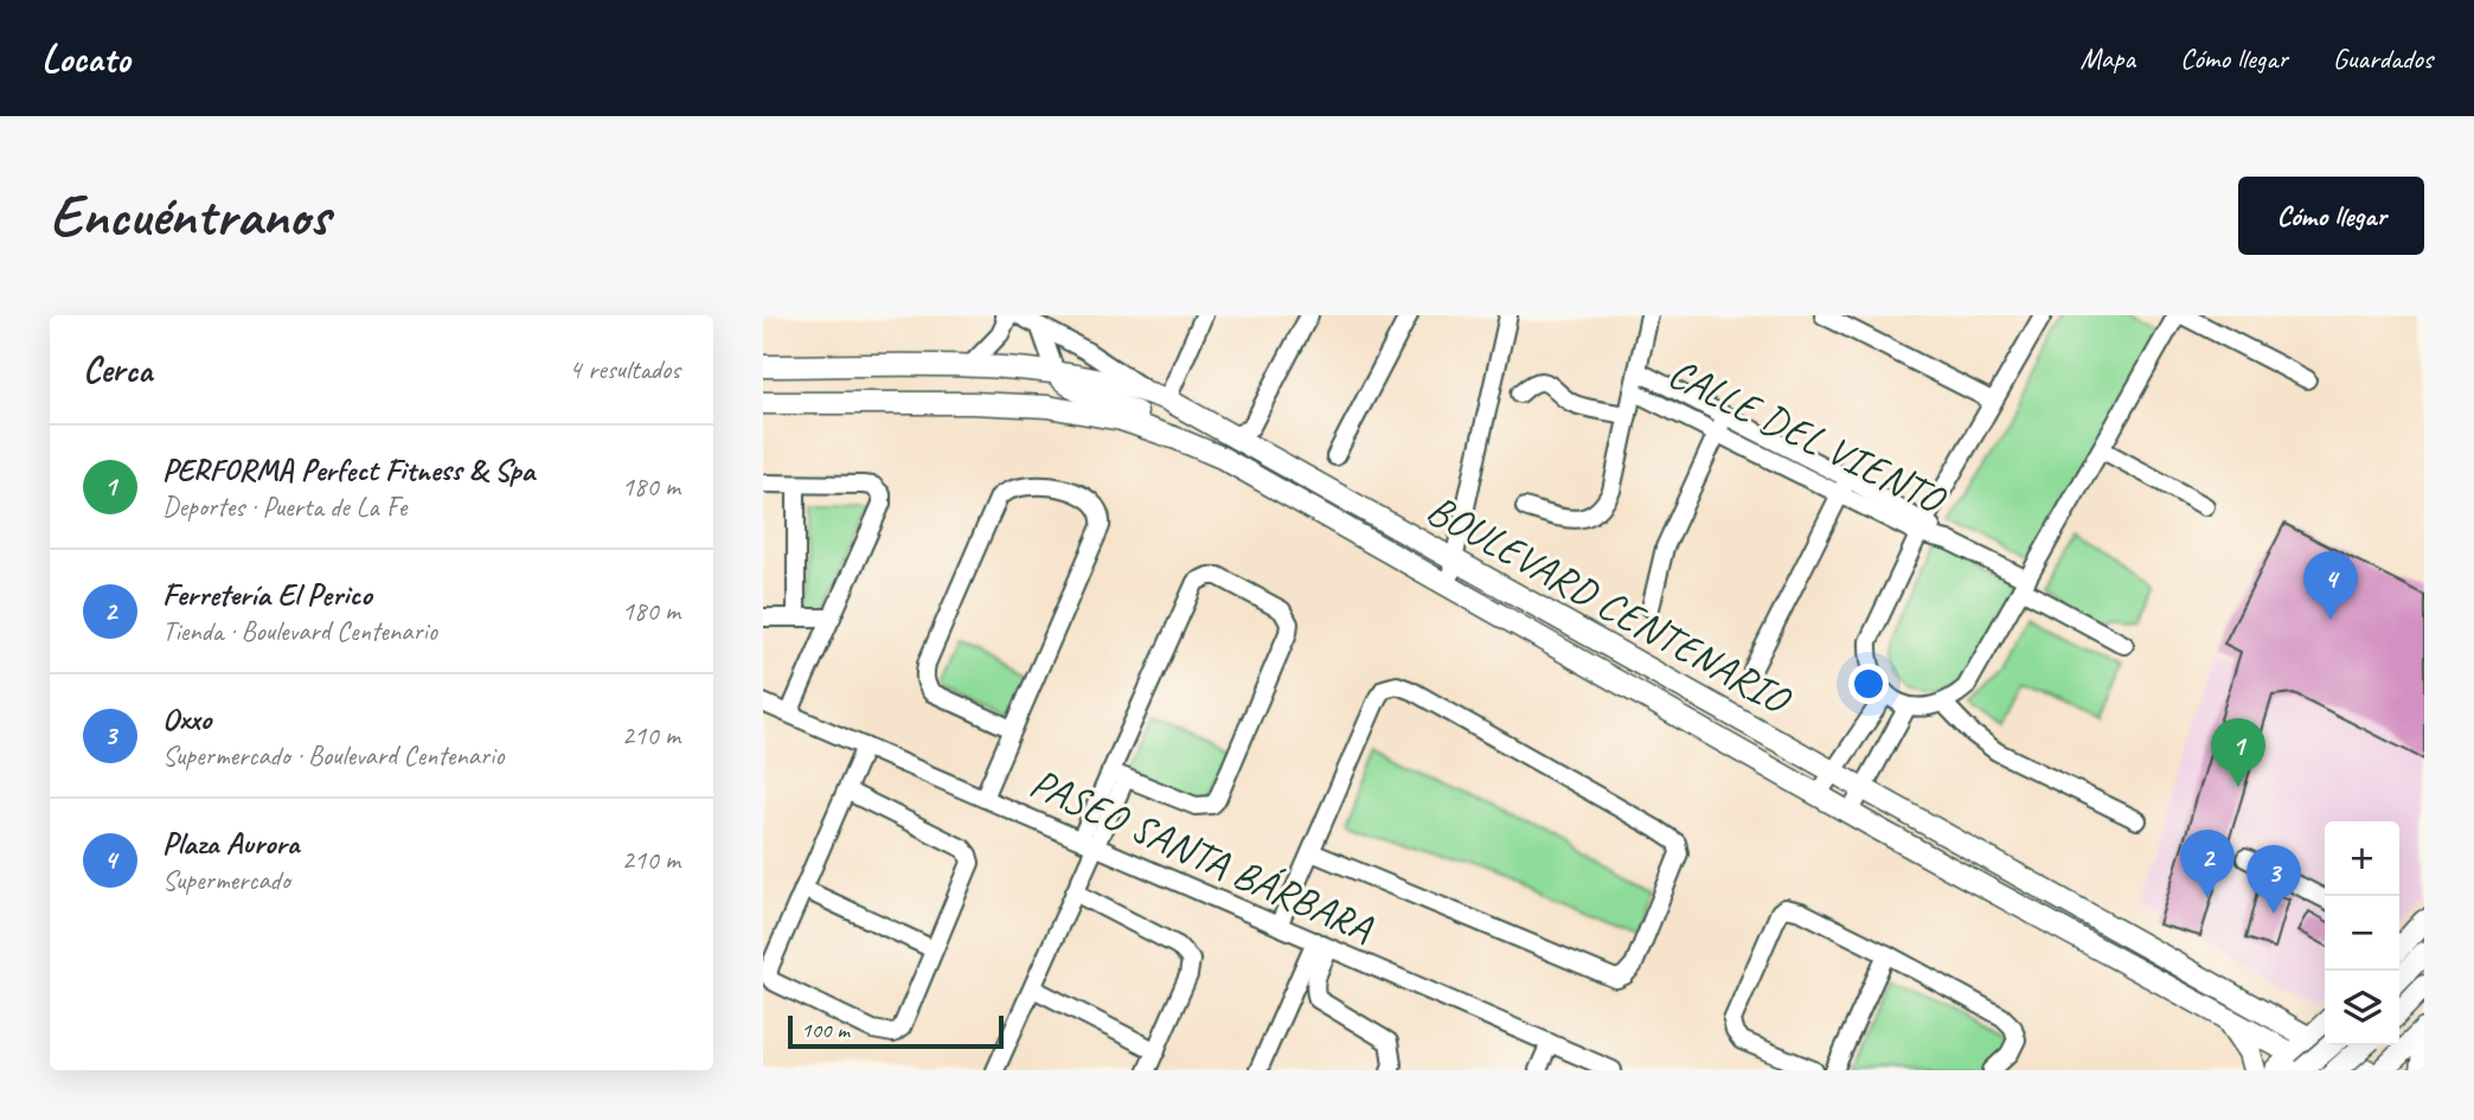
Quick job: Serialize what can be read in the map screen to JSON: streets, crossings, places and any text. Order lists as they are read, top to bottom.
{
  "streets": {
    "main road": ["BOULEVARD CENTENARIO"],
    "street": ["CALLE DEL VIENTO", "PASEO SANTA BÁRBARA"]
  },
  "scale_bar": "100 m",
  "page": {
    "header": "Locato",
    "nav": ["Mapa", "Cómo llegar", "Guardados"],
    "buttons": "Cómo llegar",
    "title": "Encuéntranos",
    "heading": ["Cerca", "4 resultados"],
    "list": [
      {
        "mark": "1",
        "name": "PERFORMA Perfect Fitness & Spa",
        "note": "Deportes · Puerta de La Fe",
        "value": "180 m"
      },
      {
        "mark": "2",
        "name": "Ferretería El Perico",
        "note": "Tienda · Boulevard Centenario",
        "value": "180 m"
      },
      {
        "mark": "3",
        "name": "Oxxo",
        "note": "Supermercado · Boulevard Centenario",
        "value": "210 m"
      },
      {
        "mark": "4",
        "name": "Plaza Aurora",
        "note": "Supermercado",
        "value": "210 m"
      }
    ],
    "pins": [
      "4",
      "1",
      "2",
      "3"
    ],
    "map_buttons": ["+", "−"],
    "scale": "100 m"
  }
}
